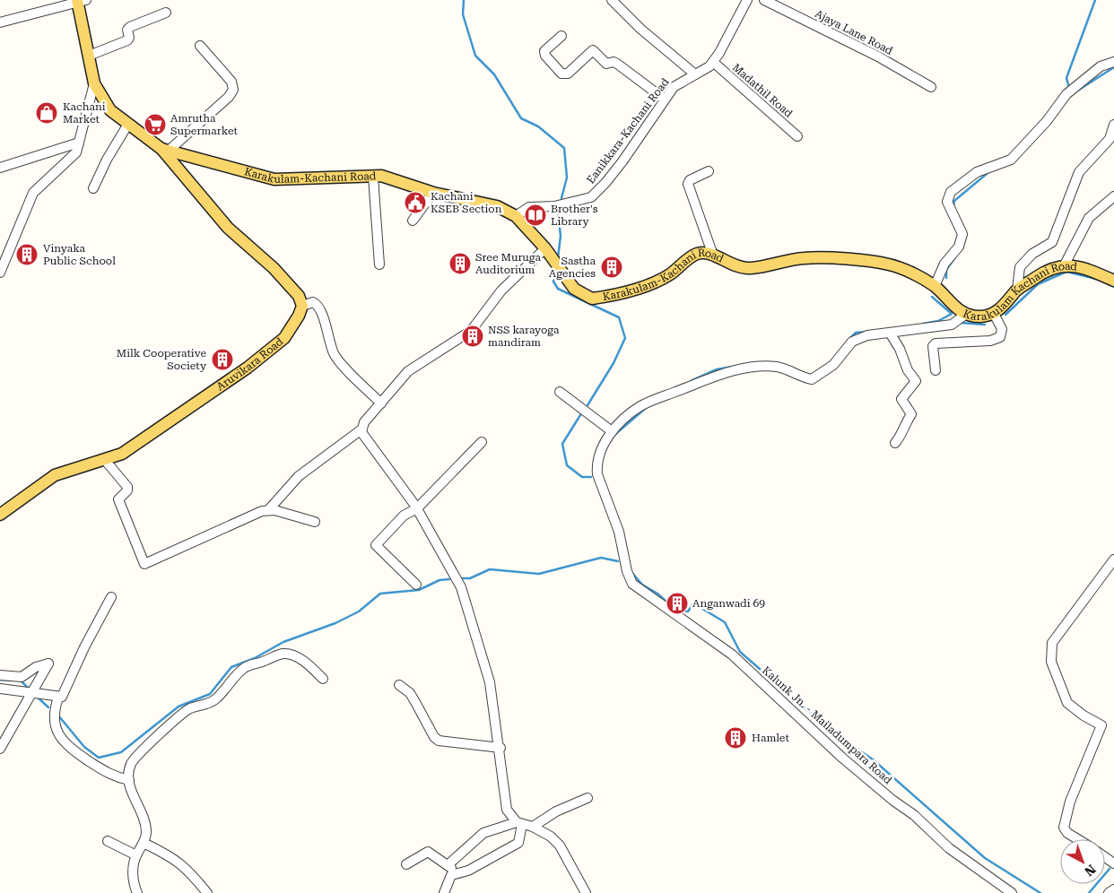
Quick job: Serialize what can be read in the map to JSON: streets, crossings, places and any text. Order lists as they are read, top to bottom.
{
  "streets": {
    "main road": ["Karakulam-Kachani Road", "Karakulam Kachani Road", "Aruvikara Road"],
    "street": [
      "Ajaya Lane Road",
      "Madathil Road",
      "Eanikkara-Kachani Road",
      "Kalunk Jn. - Mailadumpara Road"
    ]
  },
  "crossings": [
    ["Madathil Road", "Eanikkara-Kachani Road"],
    ["Eanikkara-Kachani Road", "Karakulam-Kachani Road"],
    ["Karakulam-Kachani Road", "Karakulam Kachani Road"]
  ],
  "places": {
    "shop": ["Kachani Market"],
    "supermarket": ["Amrutha Supermarket"],
    "public building": ["Kachani KSEB Section"],
    "library": ["Brother's Library"],
    "building": [
      "Vinyaka Public School",
      "Sree Muruga Auditorium",
      "Sastha Agencies",
      "NSS karayoga mandiram",
      "Milk Cooperative Society",
      "Anganwadi 69",
      "Hamlet"
    ]
  },
  "north": "bottom right"
}
